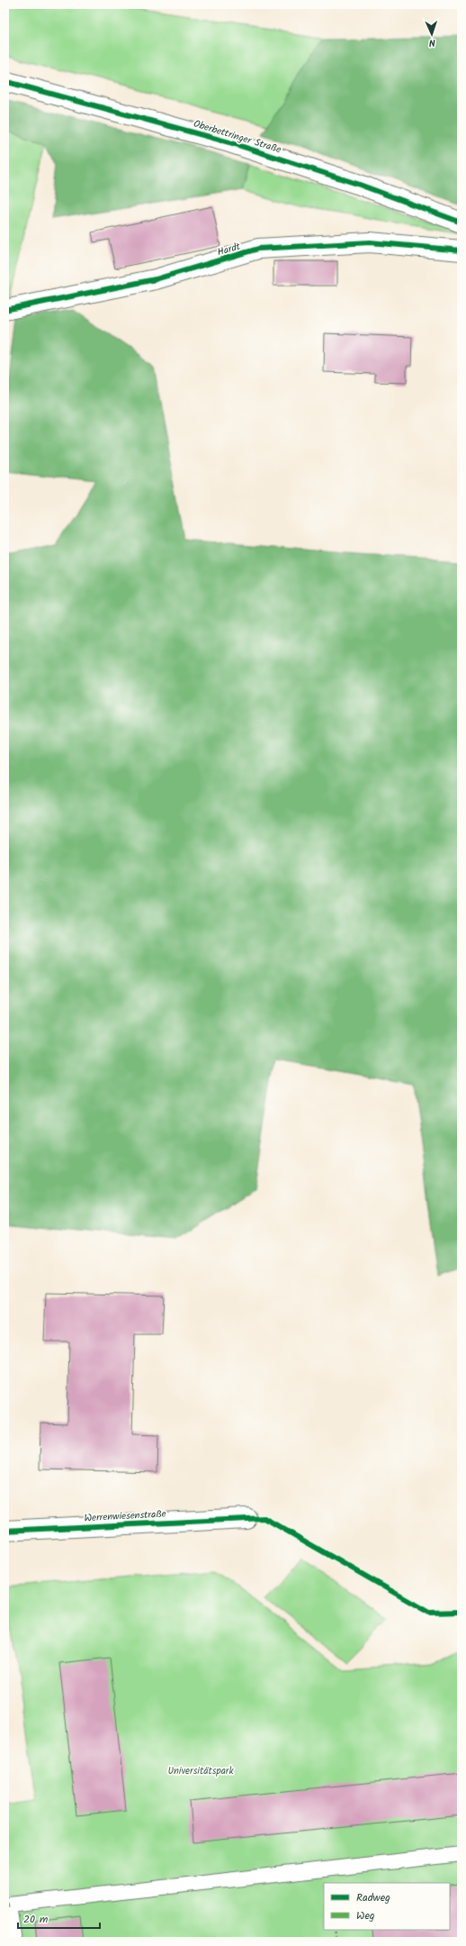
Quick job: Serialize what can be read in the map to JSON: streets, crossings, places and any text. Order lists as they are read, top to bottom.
{
  "streets": {
    "street": ["Oberbettringer Straße", "Hardt", "Werrenwiesenstraße"]
  },
  "parks": ["Universitätspark"],
  "legend": ["Radweg", "Weg"],
  "scale_bar": "20 m",
  "north": "bottom"
}
